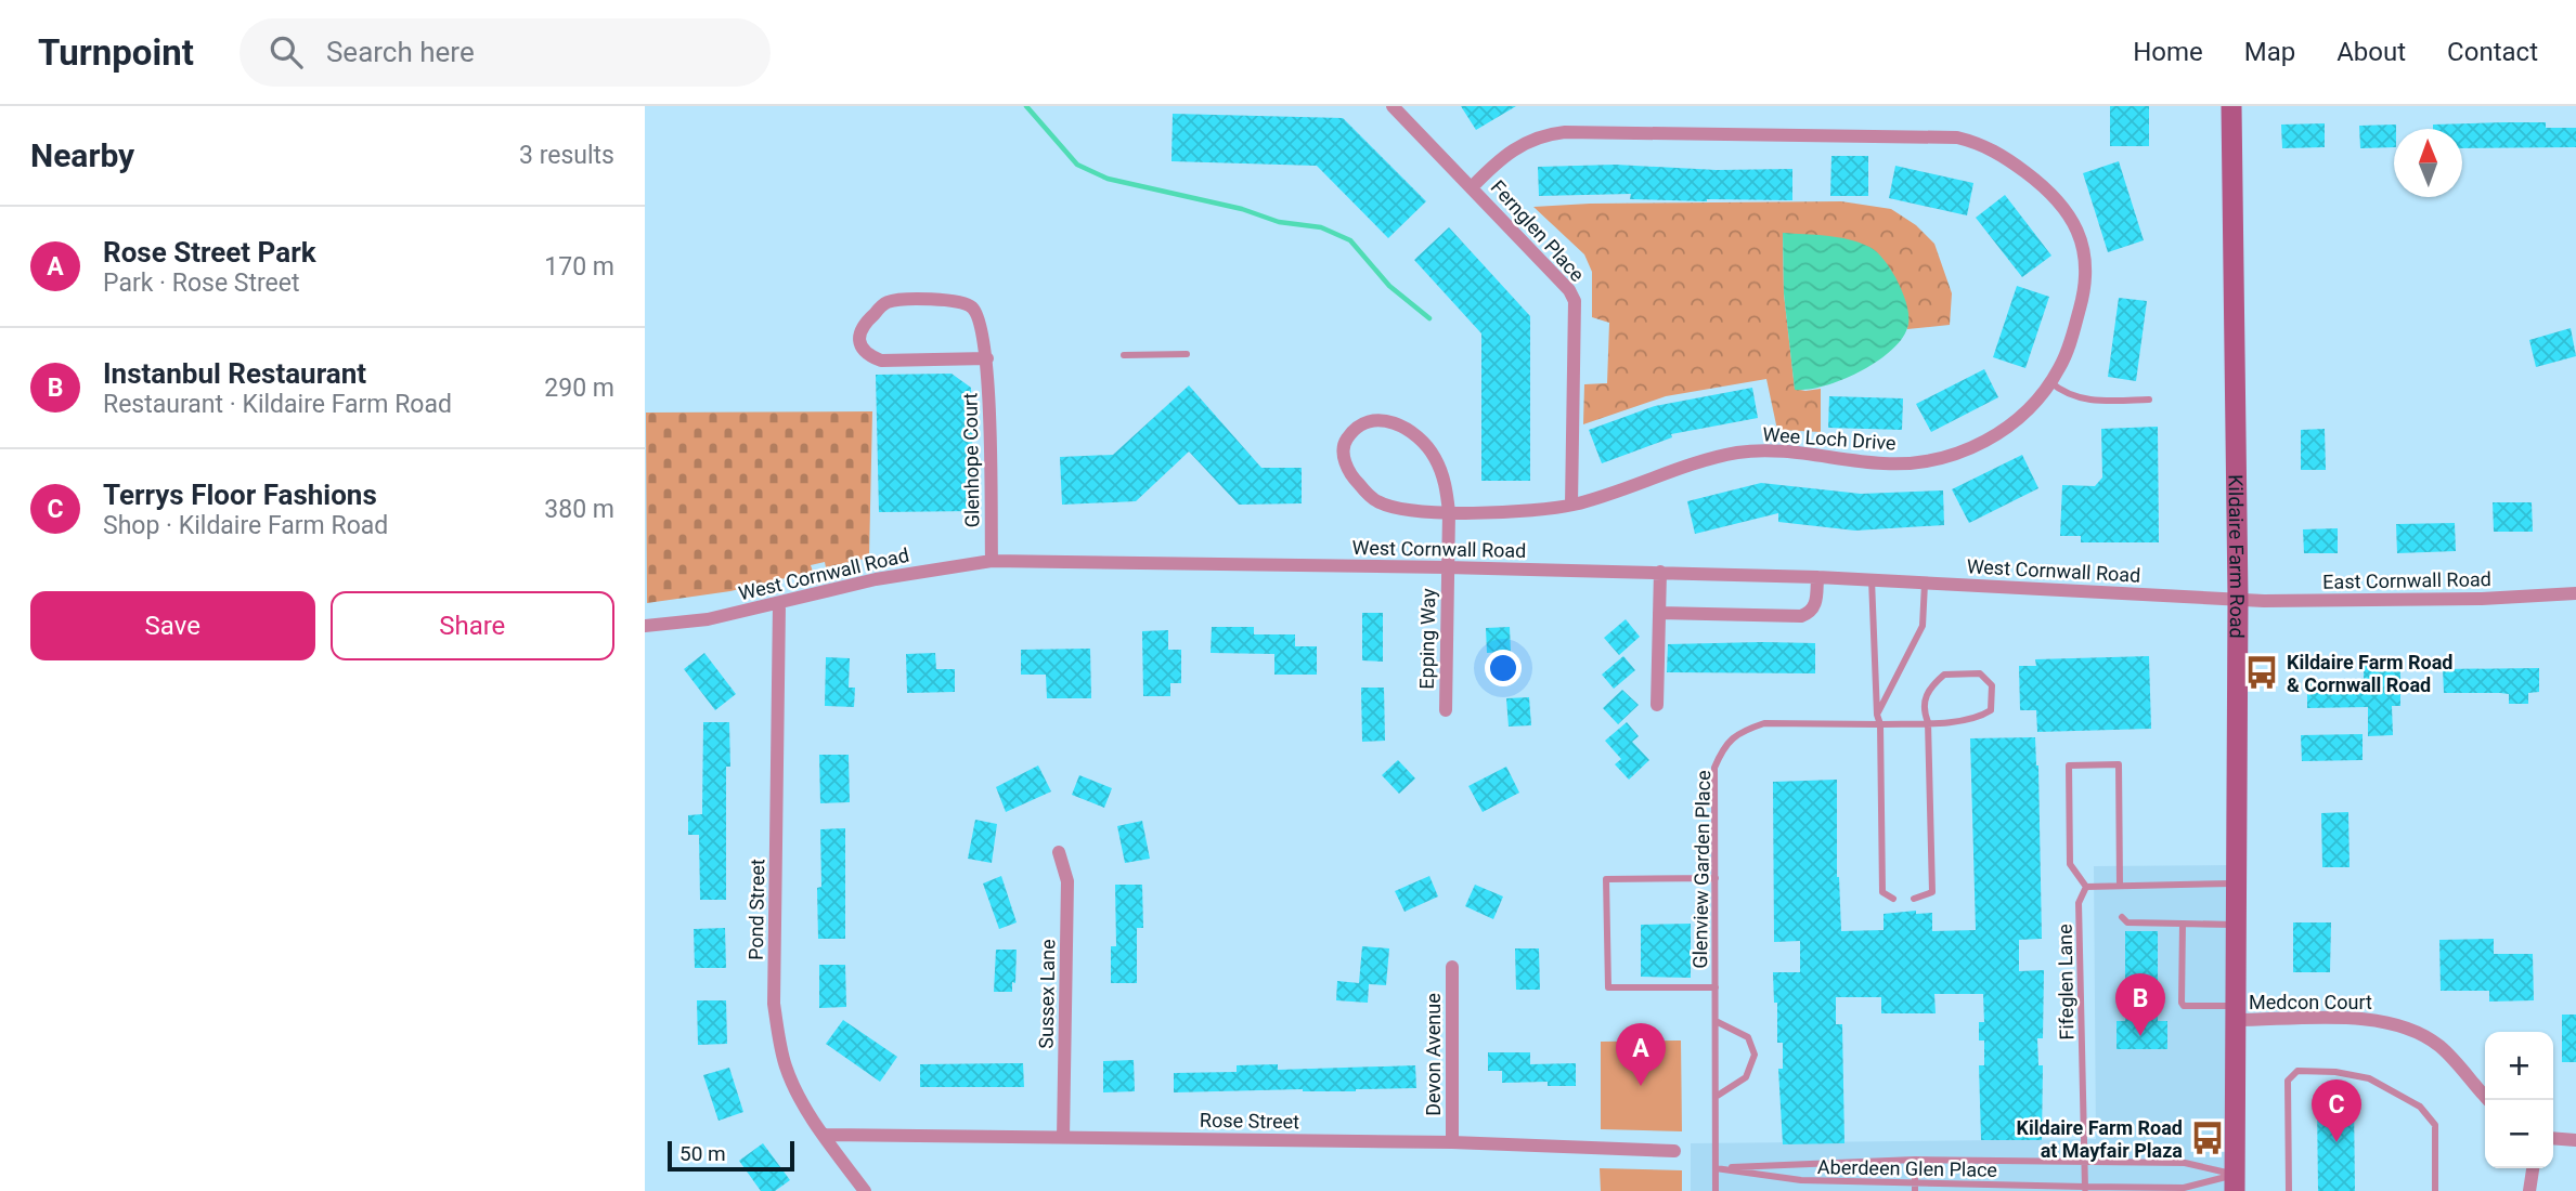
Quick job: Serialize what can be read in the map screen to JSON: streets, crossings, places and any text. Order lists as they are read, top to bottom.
{
  "streets": {
    "main road": ["Kildaire Farm Road"],
    "street": [
      "Fernglen Place",
      "Wee Loch Drive",
      "Glenhope Court",
      "West Cornwall Road",
      "East Cornwall Road",
      "Epping Way",
      "Pond Street",
      "Sussex Lane",
      "Medcon Court",
      "Devon Avenue",
      "Rose Street"
    ],
    "lane": ["Glenview Garden Place", "Fifeglen Lane", "Aberdeen Glen Place"]
  },
  "crossings": [
    ["Fernglen Place", "Wee Loch Drive"],
    ["Wee Loch Drive", "Epping Way"],
    ["Glenhope Court", "West Cornwall Road"],
    ["West Cornwall Road", "Kildaire Farm Road"],
    ["West Cornwall Road", "East Cornwall Road"],
    ["West Cornwall Road", "Epping Way"],
    ["West Cornwall Road", "Pond Street"],
    ["Kildaire Farm Road", "East Cornwall Road"],
    ["Kildaire Farm Road", "Medcon Court"],
    ["Kildaire Farm Road", "Aberdeen Glen Place"],
    ["Glenview Garden Place", "Aberdeen Glen Place"],
    ["Pond Street", "Rose Street"],
    ["Fifeglen Lane", "Aberdeen Glen Place"],
    ["Sussex Lane", "Rose Street"],
    ["Devon Avenue", "Rose Street"]
  ],
  "places": {
    "bus stop": ["Kildaire Farm Road & Cornwall Road", "Kildaire Farm Road at Mayfair Plaza"]
  },
  "scale_bar": "50 m",
  "north": "top",
  "page": {
    "header": "Turnpoint",
    "search": "Search here",
    "nav": [
      "Home",
      "Map",
      "About",
      "Contact"
    ],
    "heading": ["Nearby", "3 results"],
    "list": [
      {
        "mark": "A",
        "name": "Rose Street Park",
        "note": "Park · Rose Street",
        "value": "170 m"
      },
      {
        "mark": "B",
        "name": "Instanbul Restaurant",
        "note": "Restaurant · Kildaire Farm Road",
        "value": "290 m"
      },
      {
        "mark": "C",
        "name": "Terrys Floor Fashions",
        "note": "Shop · Kildaire Farm Road",
        "value": "380 m"
      }
    ],
    "buttons": ["Save", "Share"],
    "pins": ["B", "A", "C"],
    "map_buttons": ["+", "−"],
    "scale": "50 m"
  }
}
